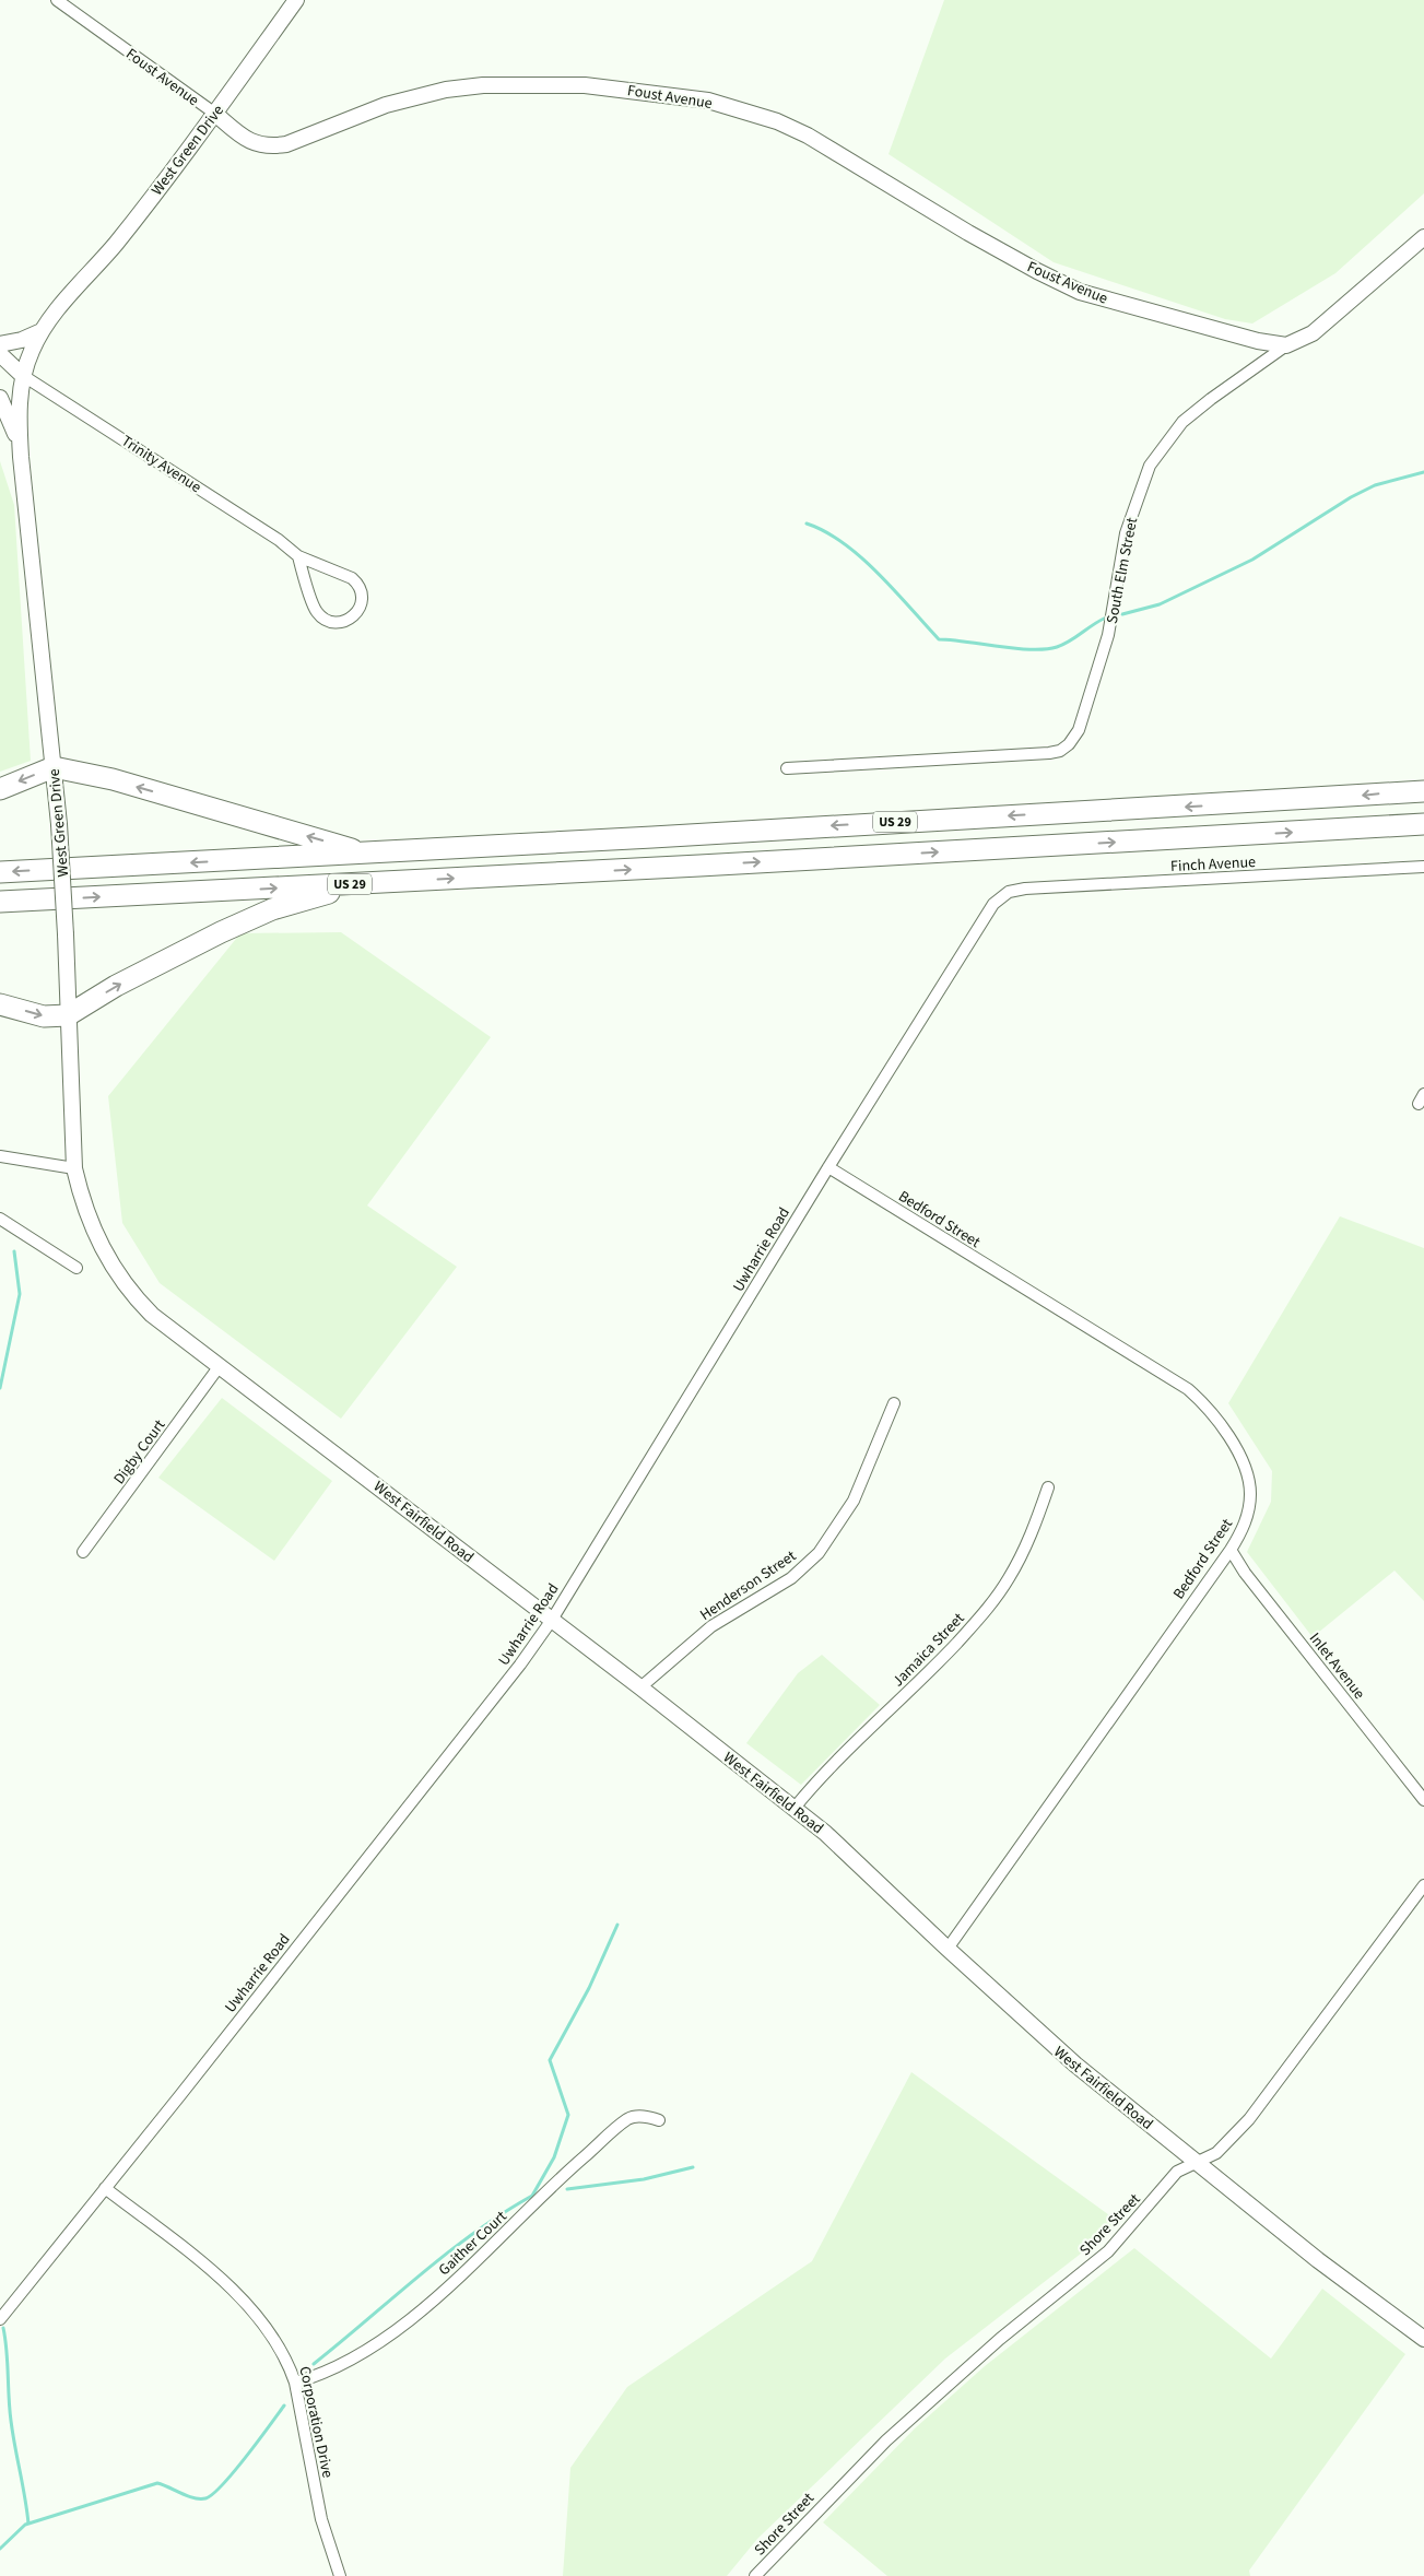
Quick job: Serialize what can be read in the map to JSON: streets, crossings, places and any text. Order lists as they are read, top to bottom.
{
  "streets": {
    "highway": ["US 29"],
    "main road": [
      "Foust Avenue",
      "West Green Drive",
      "Trinity Avenue",
      "South Elm Street",
      "West Fairfield Road"
    ],
    "street": [
      "Finch Avenue",
      "Bedford Street",
      "Uwharrie Road",
      "Digby Court",
      "Henderson Street",
      "Jamaica Street",
      "Inlet Avenue",
      "Shore Street",
      "Gaither Court",
      "Corporation Drive"
    ]
  },
  "crossings": [
    ["Foust Avenue", "West Green Drive"],
    ["Foust Avenue", "South Elm Street"],
    ["West Green Drive", "Trinity Avenue"],
    ["West Green Drive", "West Fairfield Road"],
    ["Finch Avenue", "Uwharrie Road"],
    ["Bedford Street", "Uwharrie Road"],
    ["Bedford Street", "West Fairfield Road"],
    ["Bedford Street", "Inlet Avenue"],
    ["Uwharrie Road", "West Fairfield Road"],
    ["Uwharrie Road", "Corporation Drive"],
    ["Digby Court", "West Fairfield Road"],
    ["West Fairfield Road", "Henderson Street"],
    ["West Fairfield Road", "Jamaica Street"],
    ["West Fairfield Road", "Shore Street"],
    ["Gaither Court", "Corporation Drive"]
  ]
}
